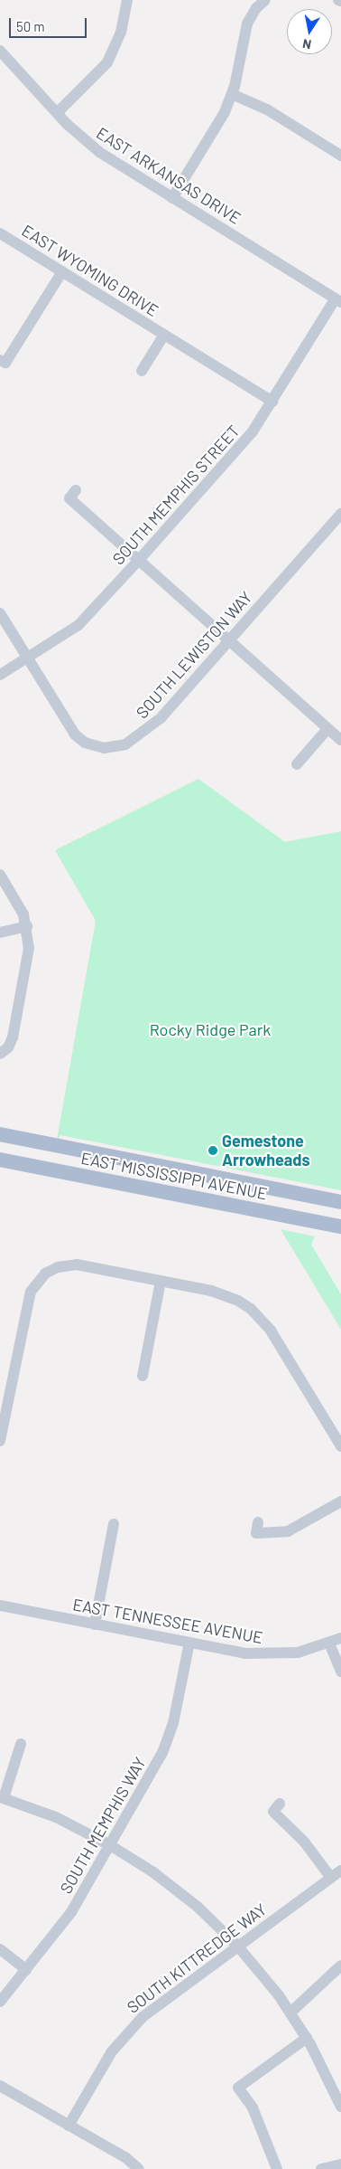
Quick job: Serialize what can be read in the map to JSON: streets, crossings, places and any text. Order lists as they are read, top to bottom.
{
  "streets": {
    "main road": ["EAST MISSISSIPPI AVENUE"],
    "street": [
      "EAST ARKANSAS DRIVE",
      "EAST WYOMING DRIVE",
      "SOUTH MEMPHIS STREET",
      "SOUTH LEWISTON WAY",
      "EAST TENNESSEE AVENUE",
      "SOUTH MEMPHIS WAY",
      "SOUTH KITTREDGE WAY"
    ]
  },
  "crossings": [
    ["EAST ARKANSAS DRIVE", "SOUTH MEMPHIS STREET"],
    ["EAST WYOMING DRIVE", "SOUTH MEMPHIS STREET"],
    ["SOUTH MEMPHIS STREET", "SOUTH LEWISTON WAY"],
    ["EAST TENNESSEE AVENUE", "SOUTH MEMPHIS WAY"]
  ],
  "parks": ["Rocky Ridge Park"],
  "places": ["Gemestone Arrowheads"],
  "scale_bar": "50 m",
  "north": "bottom"
}
